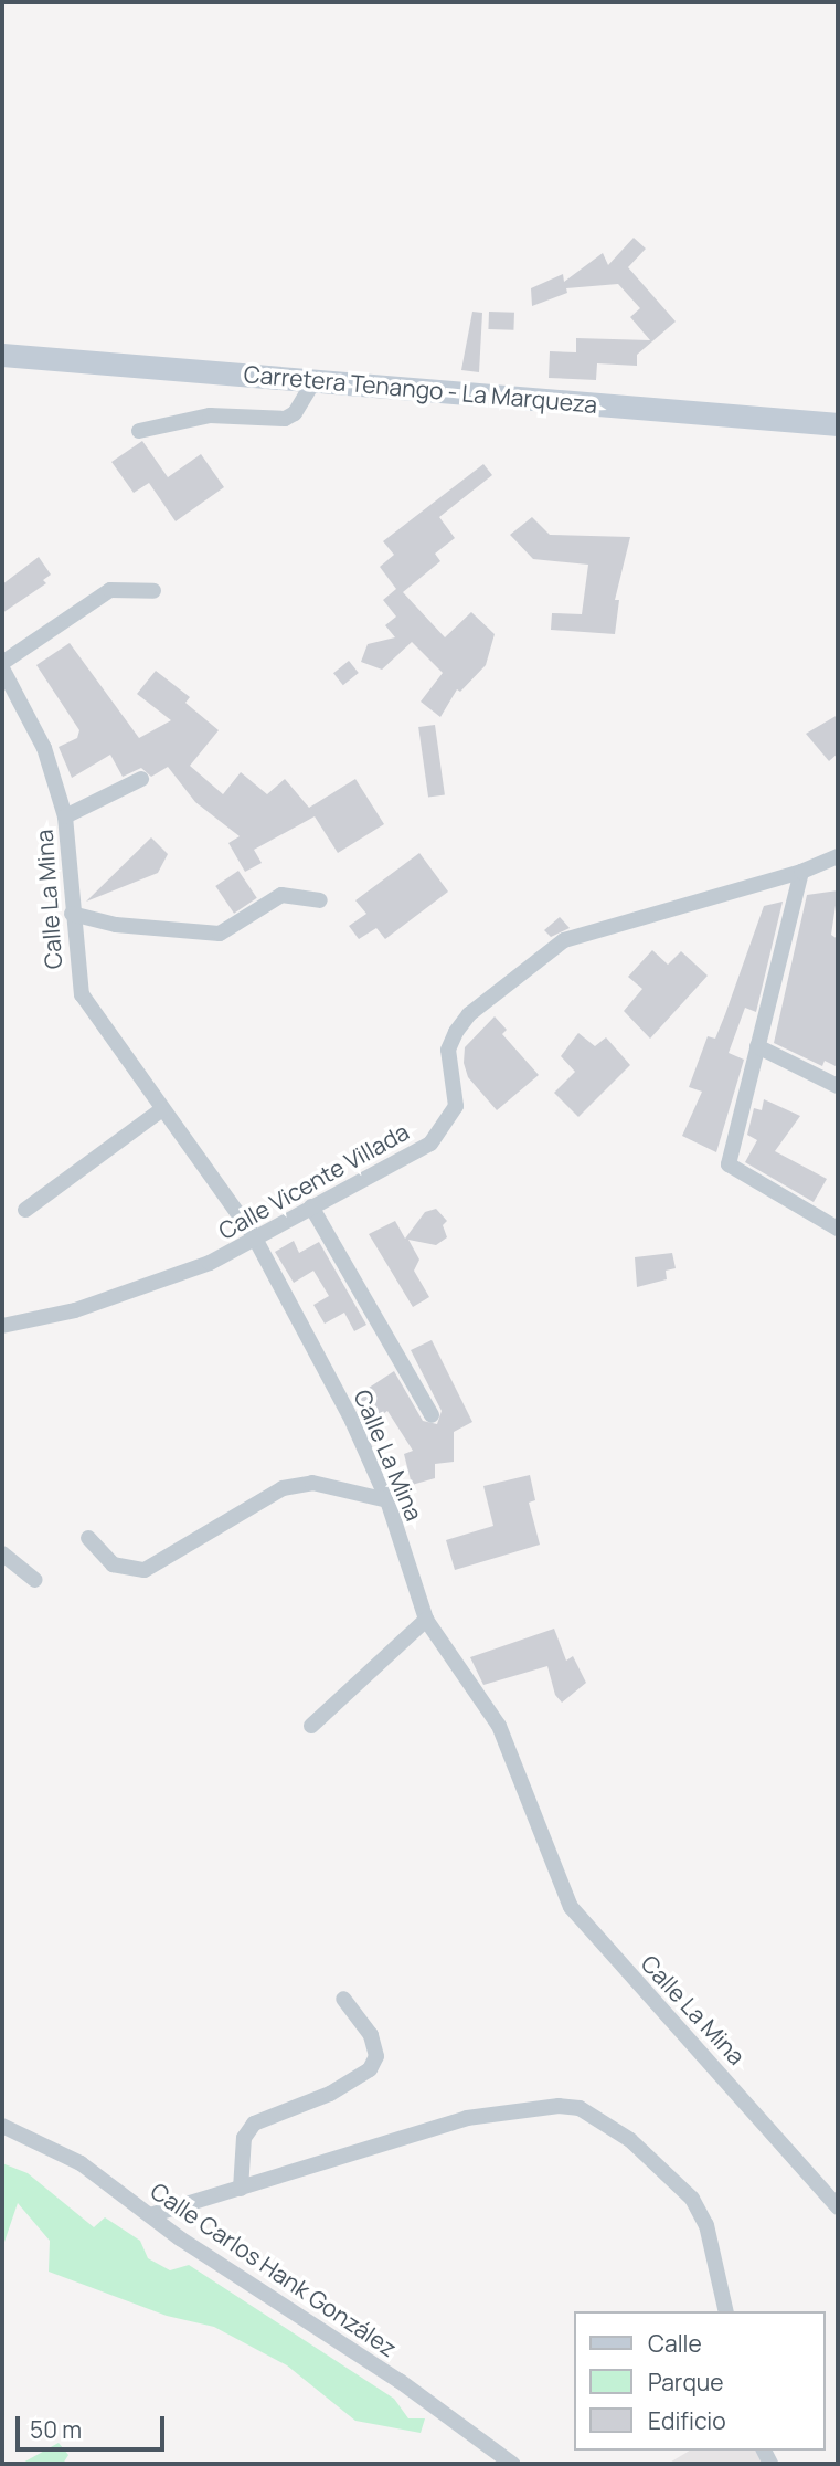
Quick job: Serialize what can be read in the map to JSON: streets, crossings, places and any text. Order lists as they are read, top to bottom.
{
  "streets": {
    "main road": ["Carretera Tenango - La Marqueza"],
    "street": ["Calle La Mina", "Calle Vicente Villada", "Calle Carlos Hank González"]
  },
  "crossings": [
    ["Calle La Mina", "Calle Vicente Villada"]
  ],
  "legend": ["Calle", "Parque", "Edificio"],
  "scale_bar": "50 m"
}
